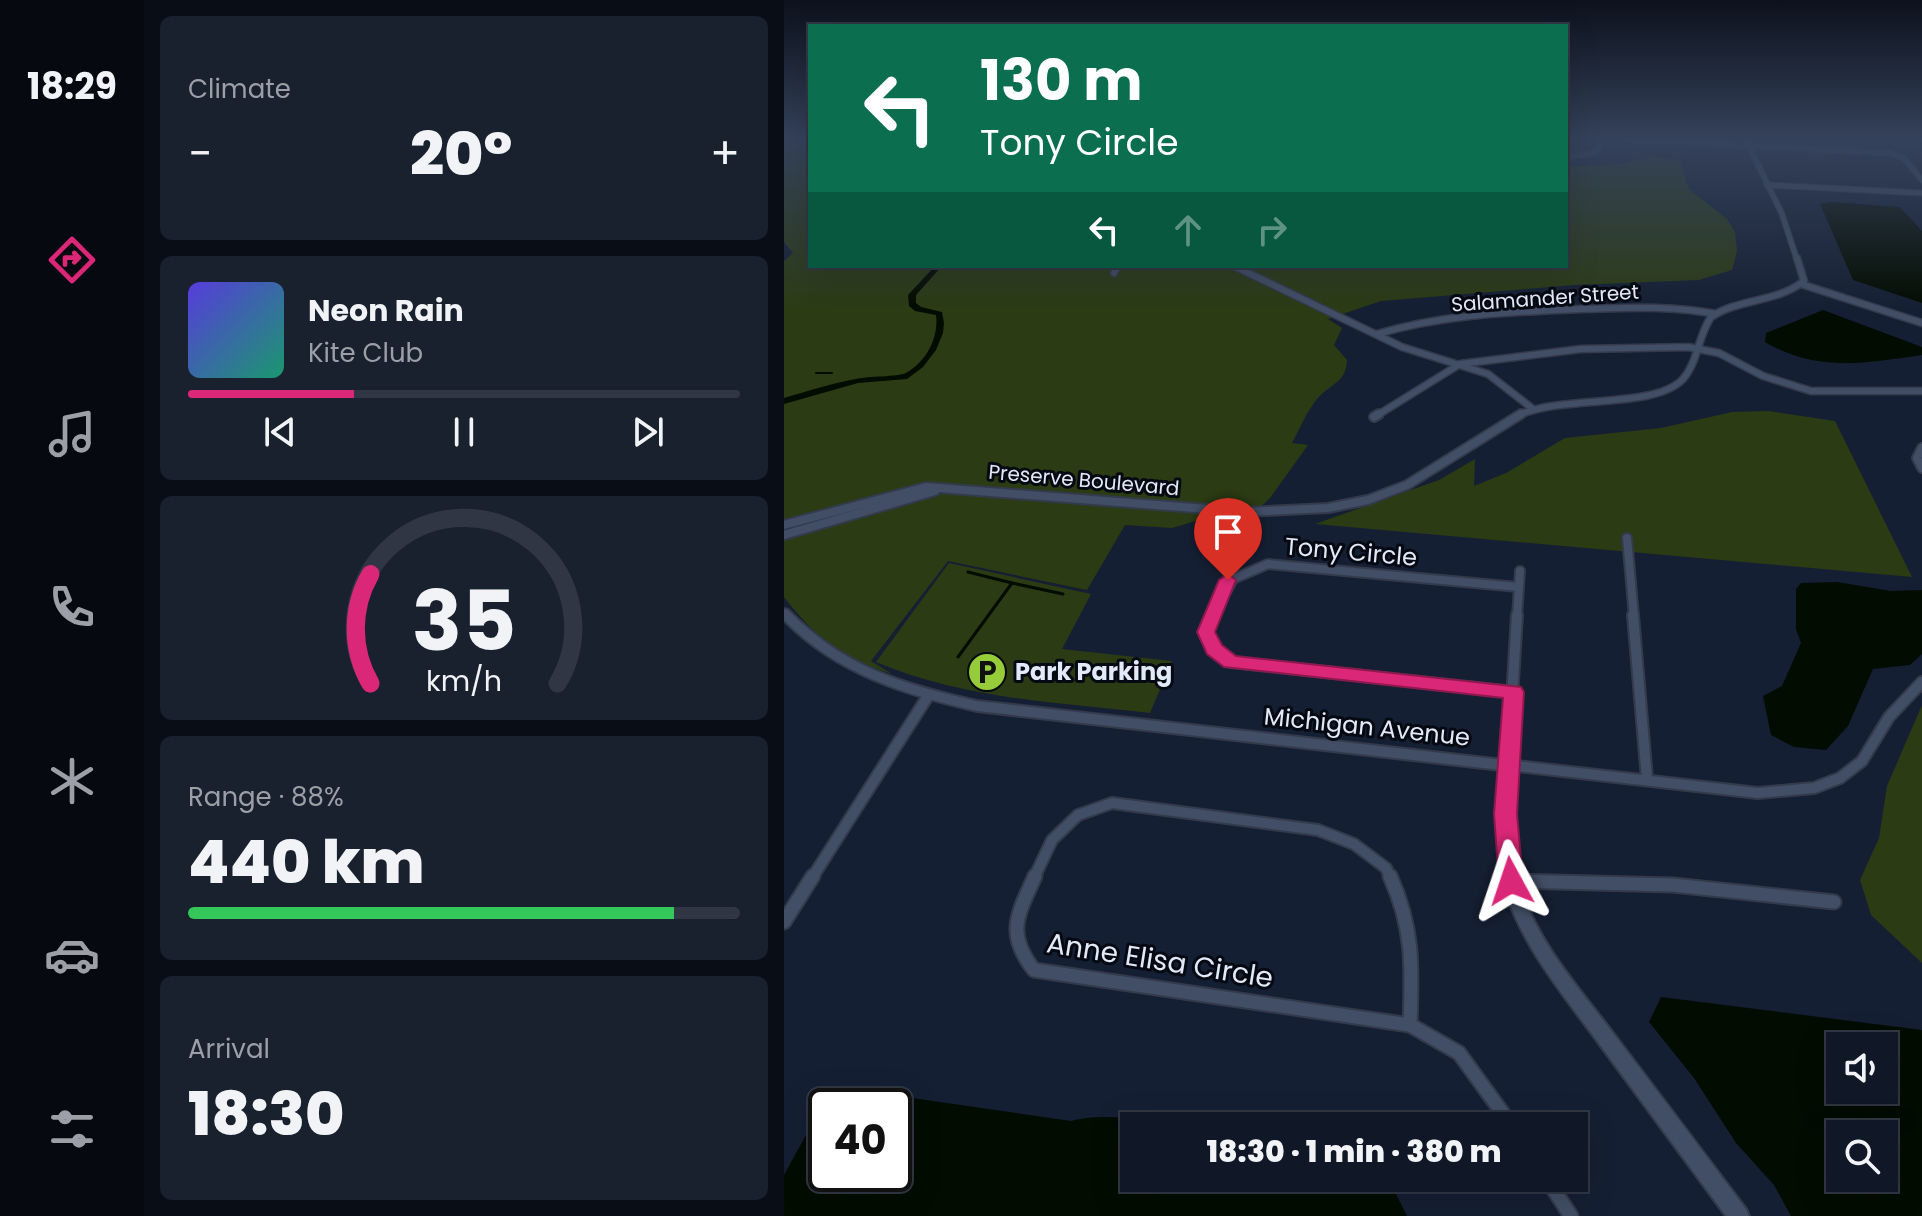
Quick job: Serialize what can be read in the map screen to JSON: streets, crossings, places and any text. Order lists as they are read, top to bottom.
{
  "streets": {
    "street": [
      "Salamander Street",
      "Preserve Boulevard",
      "Tony Circle",
      "Michigan Avenue",
      "Anne Elisa Circle"
    ]
  },
  "crossings": [
    ["Salamander Street", "Preserve Boulevard"]
  ],
  "places": {
    "parking": ["Park Parking"]
  },
  "page": {
    "tabs": "18:29",
    "tile": [
      "Climate",
      ["Range · 88%", "440 km"],
      ["Arrival", "18:30"]
    ],
    "turn": ["130 m", "Tony Circle"],
    "heat": ["−", "20°", "+"],
    "song": ["Neon Rain", "Kite Club"],
    "limit": "40",
    "trip": "18:30 · 1 min · 380 m",
    "gauge": ["35", "km/h"]
  }
}
